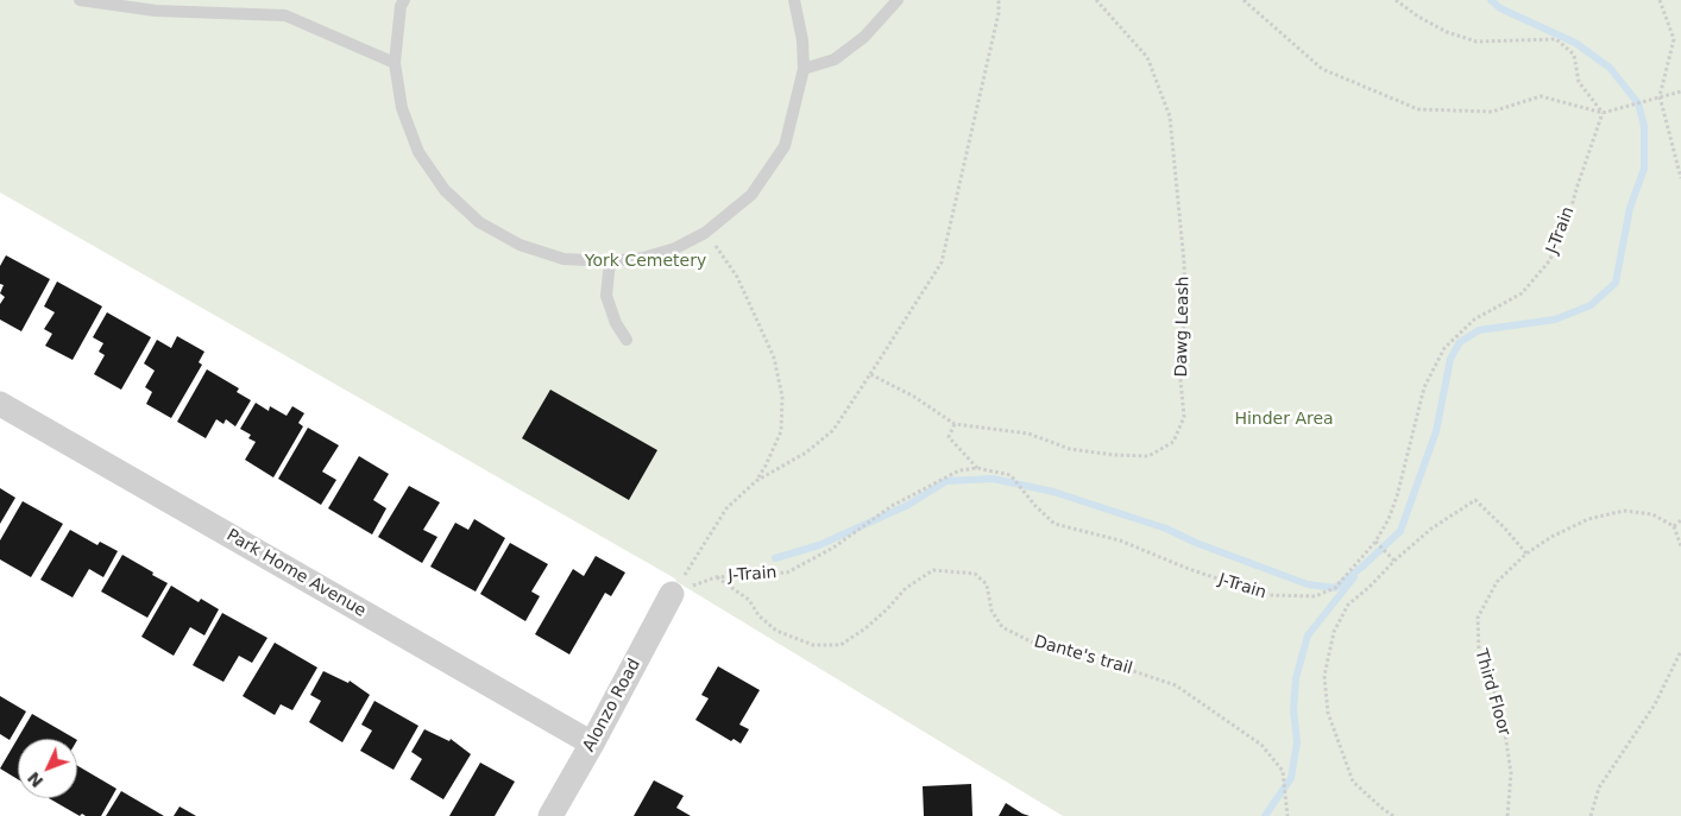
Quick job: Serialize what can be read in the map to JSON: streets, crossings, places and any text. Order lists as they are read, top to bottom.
{
  "streets": {
    "street": ["Park Home Avenue", "Alonzo Road"],
    "path": [
      "J-Train",
      "Dawg Leash",
      "Dante's trail",
      "Third Floor"
    ]
  },
  "crossings": [
    ["J-Train", "Dante's trail"],
    ["Park Home Avenue", "Alonzo Road"]
  ],
  "parks": ["York Cemetery", "Hinder Area"],
  "north": "bottom left"
}
